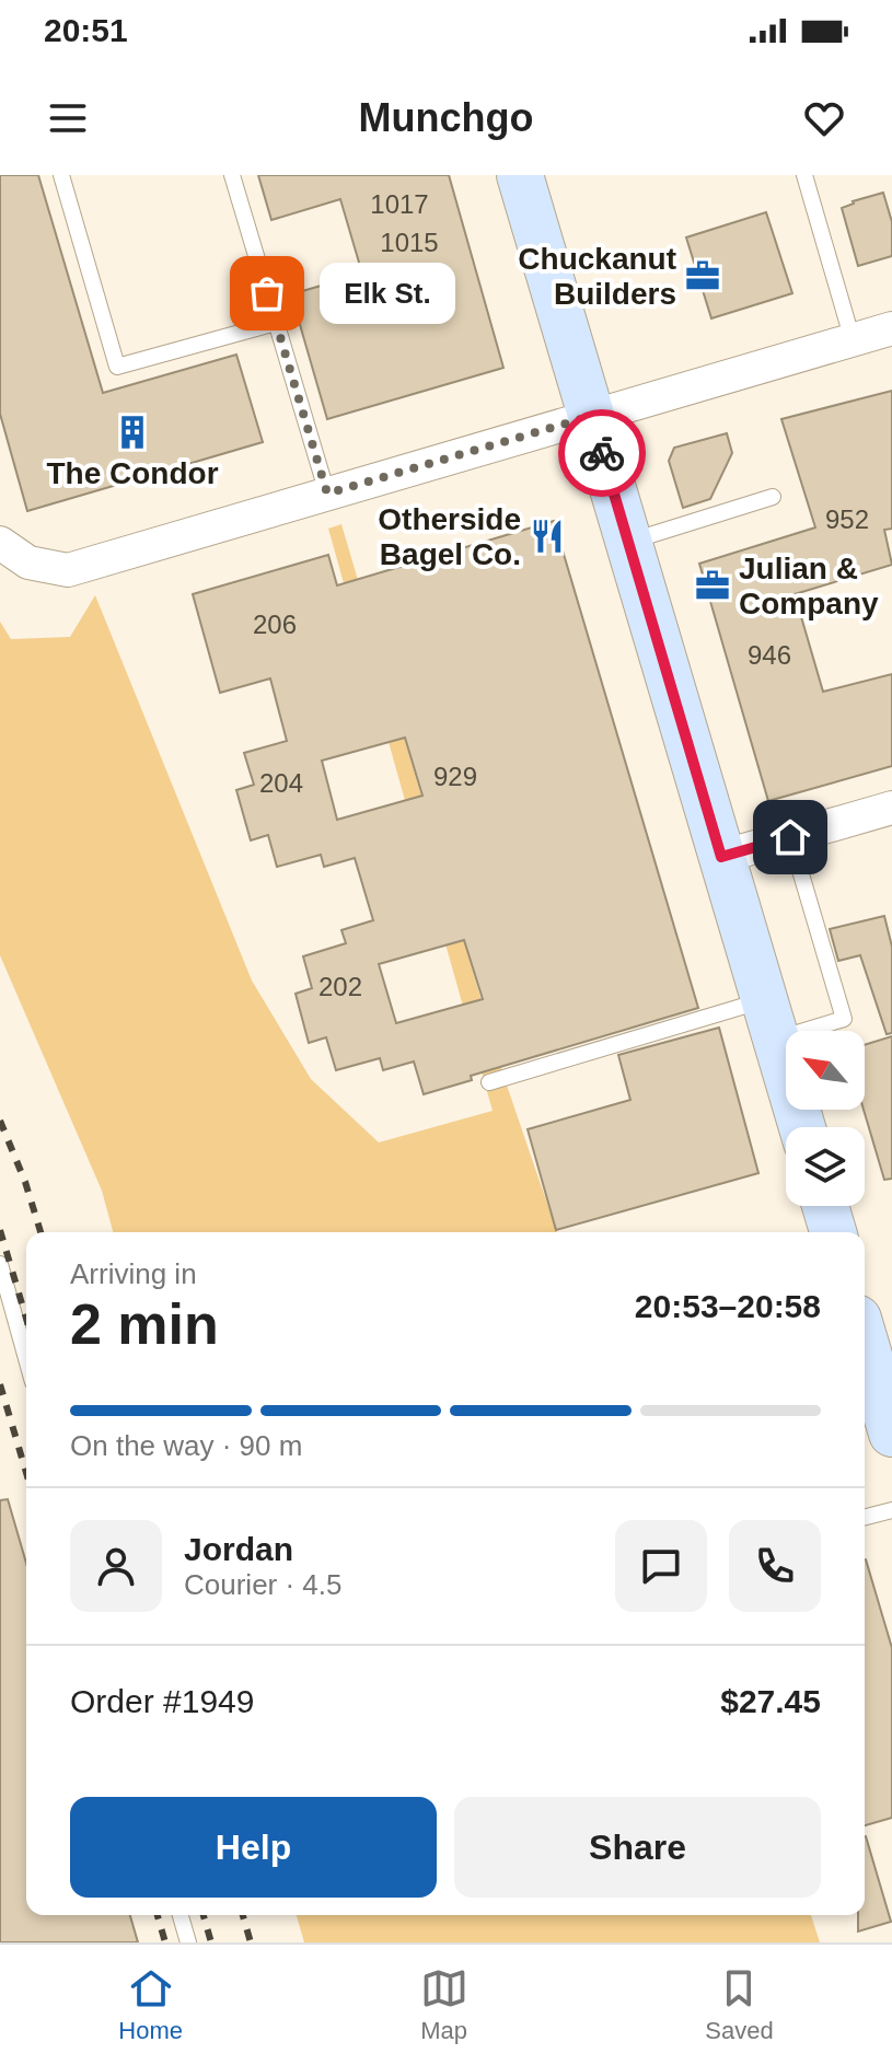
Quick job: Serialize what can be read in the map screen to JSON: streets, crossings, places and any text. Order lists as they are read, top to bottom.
{
  "places": {
    "office": ["Chuckanut Builders", "Julian & Company"],
    "other": ["Elk St."],
    "building": ["The Condor"],
    "restaurant": ["Otherside Bagel Co."]
  },
  "house_numbers": [
    "1017",
    "1015",
    "952",
    "206",
    "946",
    "929",
    "204",
    "202"
  ],
  "north": "top left",
  "page": {
    "status": "20:51",
    "header": "Munchgo",
    "bubble": "Elk St.",
    "heading": ["2 min", "Arriving in", "20:53–20:58"],
    "panel": [
      "Jordan",
      "Courier · 4.5",
      "Order #1949",
      "$27.45"
    ],
    "bar": "On the way · 90 m",
    "buttons": ["Help", "Share"],
    "tabs": ["Home", "Map", "Saved"]
  }
}
